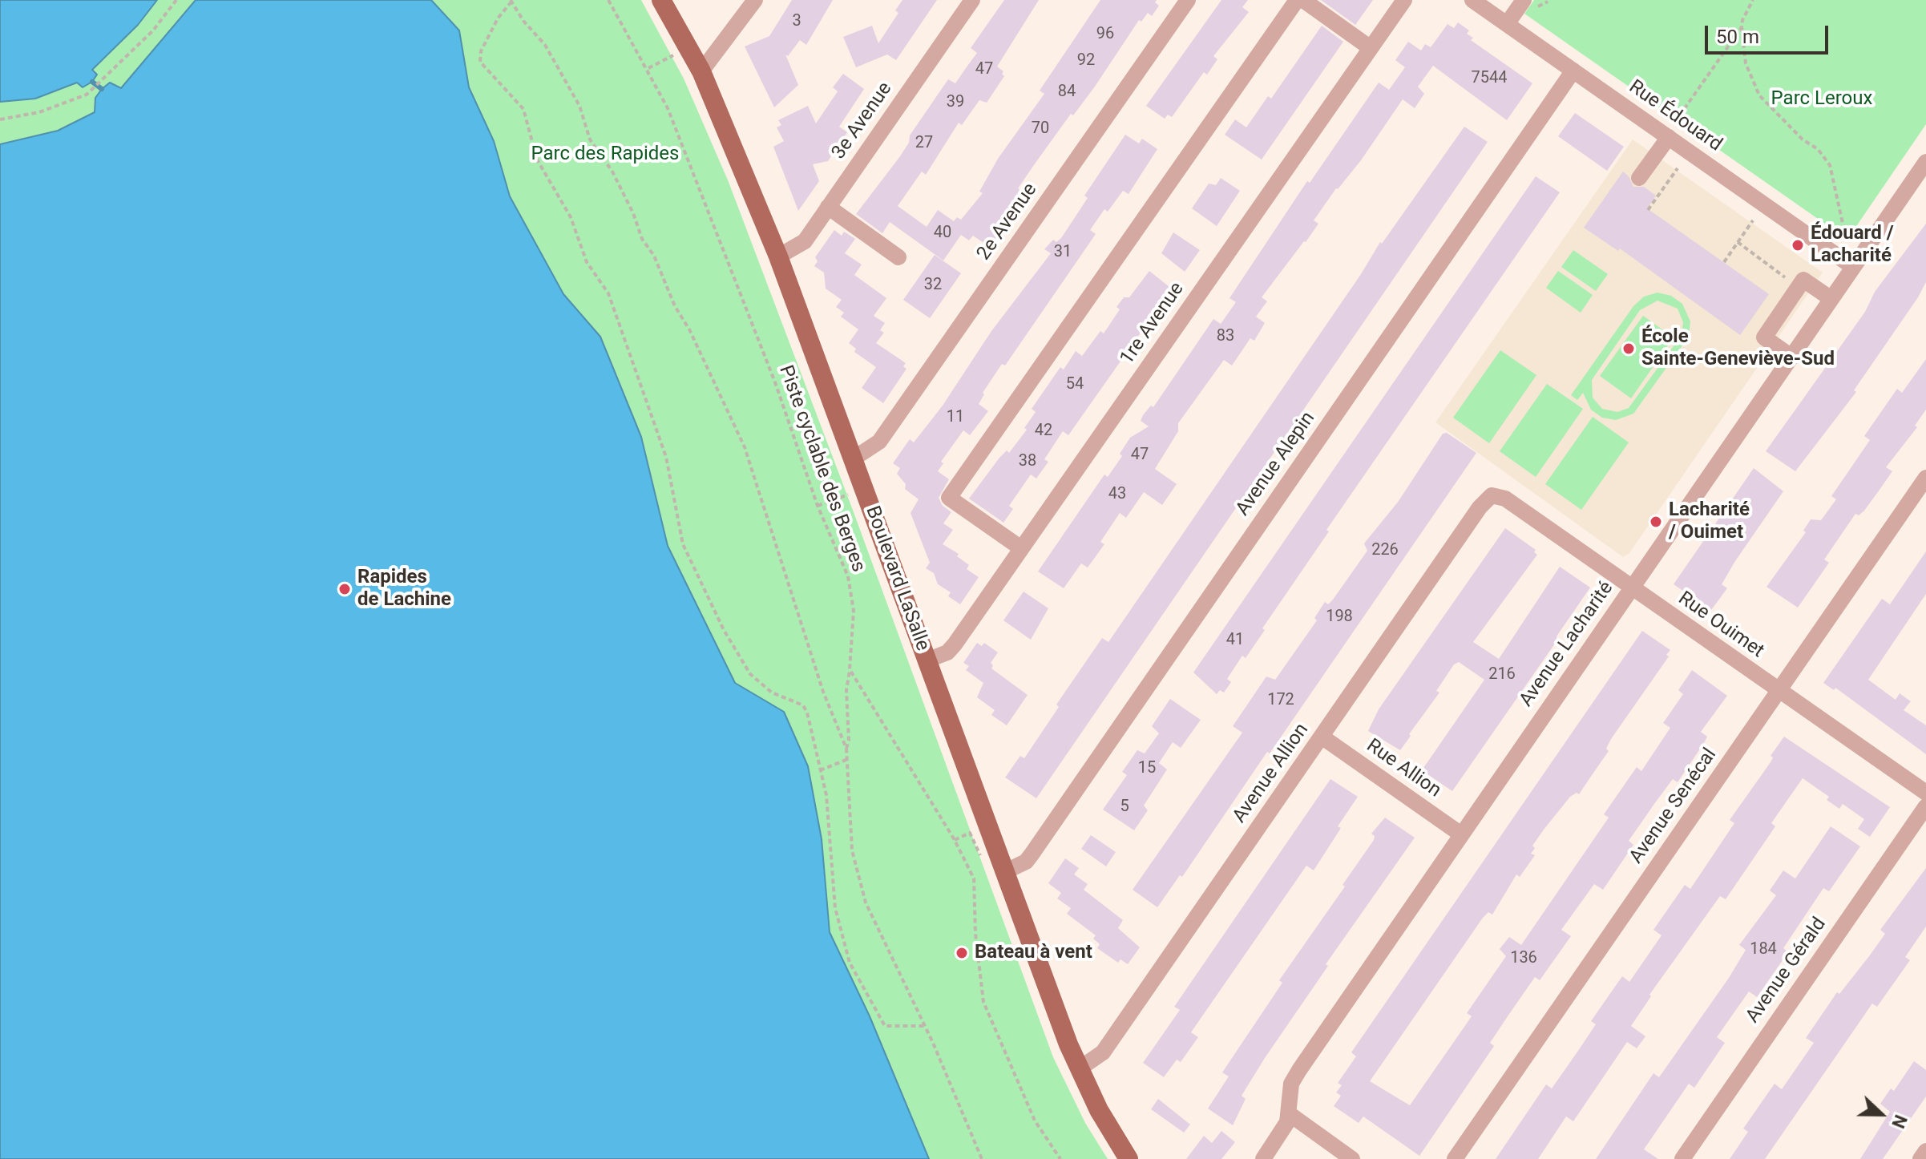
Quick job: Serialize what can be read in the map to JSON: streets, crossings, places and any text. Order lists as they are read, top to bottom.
{
  "streets": {
    "main road": ["Boulevard LaSalle"],
    "street": [
      "Rue Édouard",
      "3e Avenue",
      "2e Avenue",
      "1re Avenue",
      "Avenue Alepin",
      "Rue Ouimet",
      "Avenue Lacharité",
      "Rue Allion",
      "Avenue Allion",
      "Avenue Senécal",
      "Avenue Gérald"
    ],
    "path": ["Piste cyclable des Berges"]
  },
  "crossings": [
    ["Rue Édouard", "Avenue Alepin"],
    ["Rue Édouard", "Avenue Lacharité"],
    ["3e Avenue", "Boulevard LaSalle"],
    ["2e Avenue", "Boulevard LaSalle"],
    ["1re Avenue", "Boulevard LaSalle"],
    ["Avenue Alepin", "Boulevard LaSalle"],
    ["Boulevard LaSalle", "Avenue Allion"],
    ["Rue Ouimet", "Avenue Lacharité"],
    ["Rue Ouimet", "Avenue Allion"],
    ["Rue Ouimet", "Avenue Senécal"],
    ["Avenue Lacharité", "Rue Allion"],
    ["Rue Allion", "Avenue Allion"]
  ],
  "parks": ["Parc Leroux", "Parc des Rapides"],
  "places": [
    "Édouard / Lacharité",
    "École Sainte-Geneviève-Sud",
    "Lacharité / Ouimet",
    "Rapides de Lachine",
    "Bateau à vent"
  ],
  "house_numbers": [
    "3",
    "96",
    "92",
    "47",
    "7544",
    "84",
    "39",
    "70",
    "27",
    "40",
    "31",
    "32",
    "83",
    "54",
    "11",
    "42",
    "47",
    "38",
    "43",
    "226",
    "198",
    "41",
    "216",
    "172",
    "15",
    "5",
    "184",
    "136"
  ],
  "scale_bar": "50 m",
  "north": "right"
}
